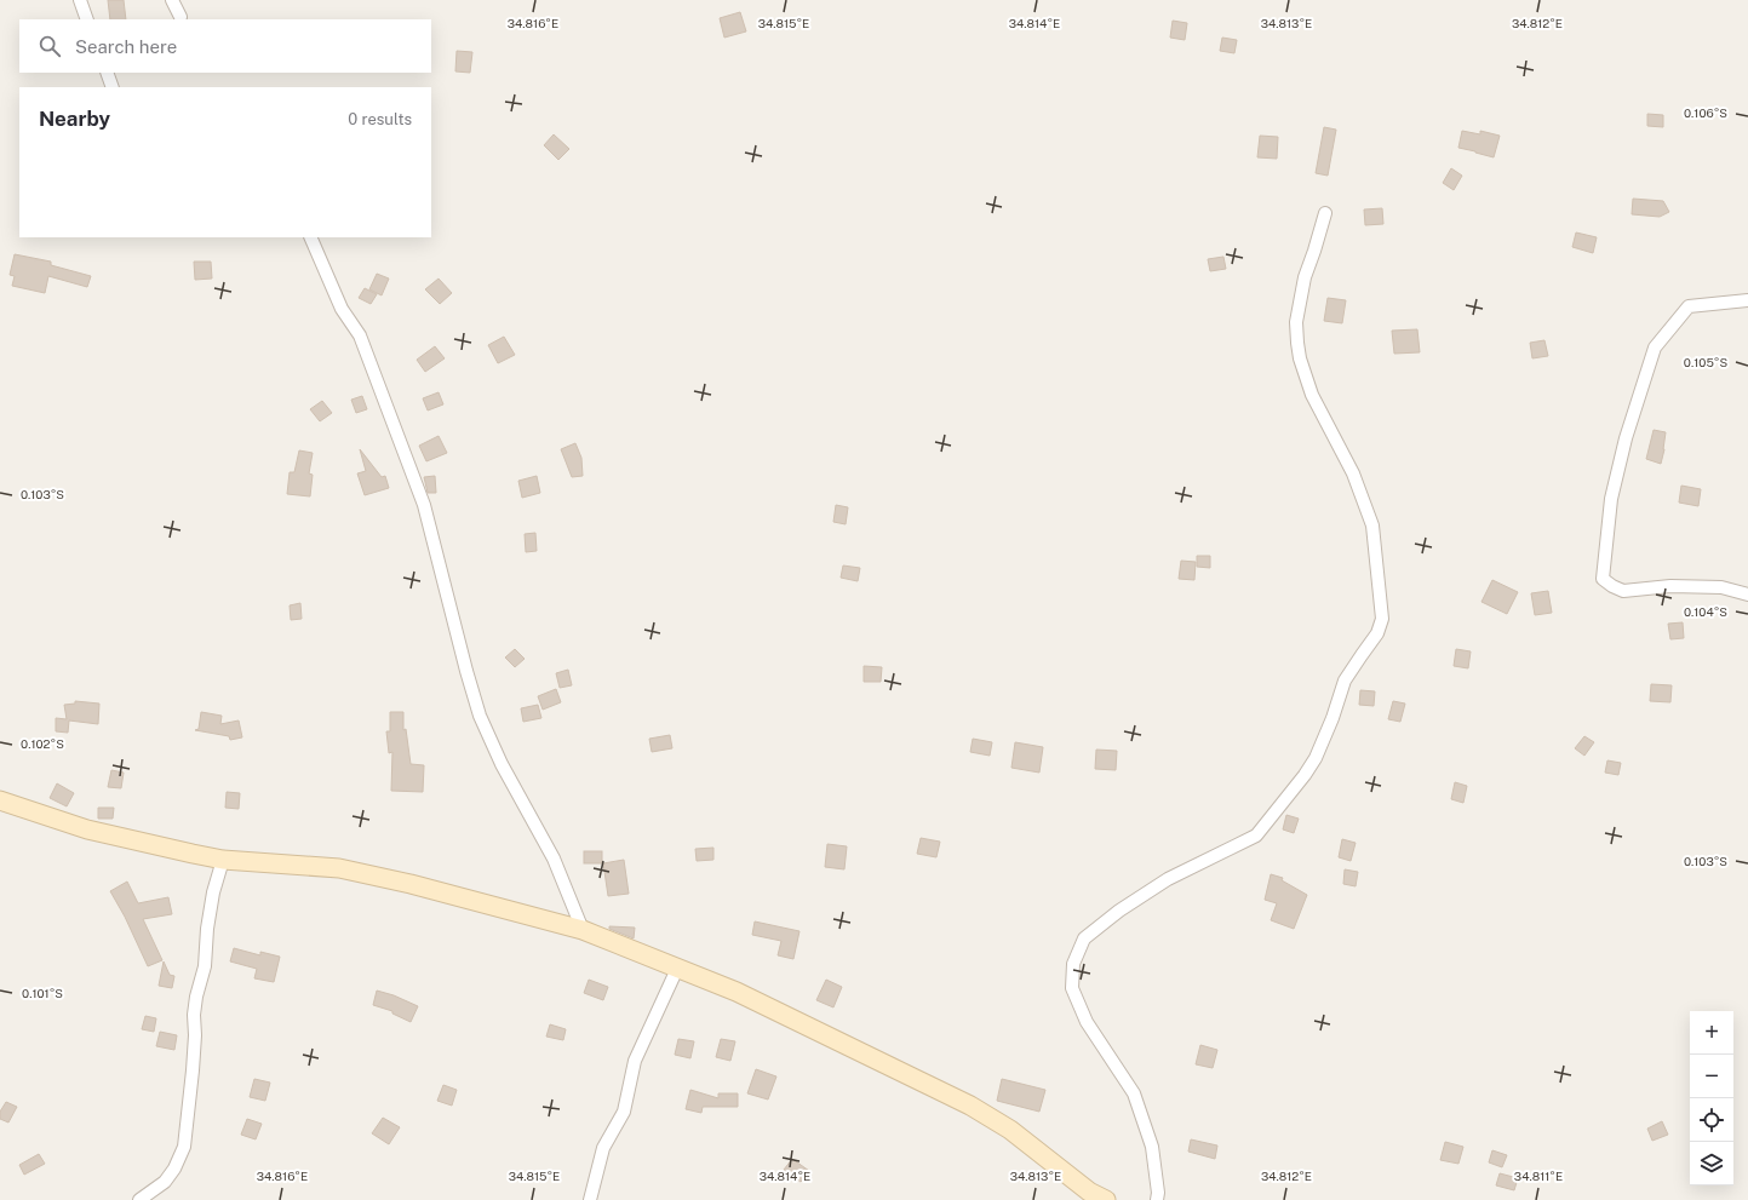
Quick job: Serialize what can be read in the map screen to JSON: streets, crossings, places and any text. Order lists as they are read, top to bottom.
{
  "page": {
    "search": "Search here",
    "heading": ["Nearby", "0 results"],
    "map_buttons": ["+", "−"]
  },
  "coordinates": [
    "34.816°E",
    "34.815°E",
    "34.814°E",
    "34.813°E",
    "34.812°E",
    "0.106°S",
    "0.105°S",
    "0.103°S",
    "0.104°S",
    "0.102°S",
    "0.101°S",
    "34.811°E"
  ]
}
